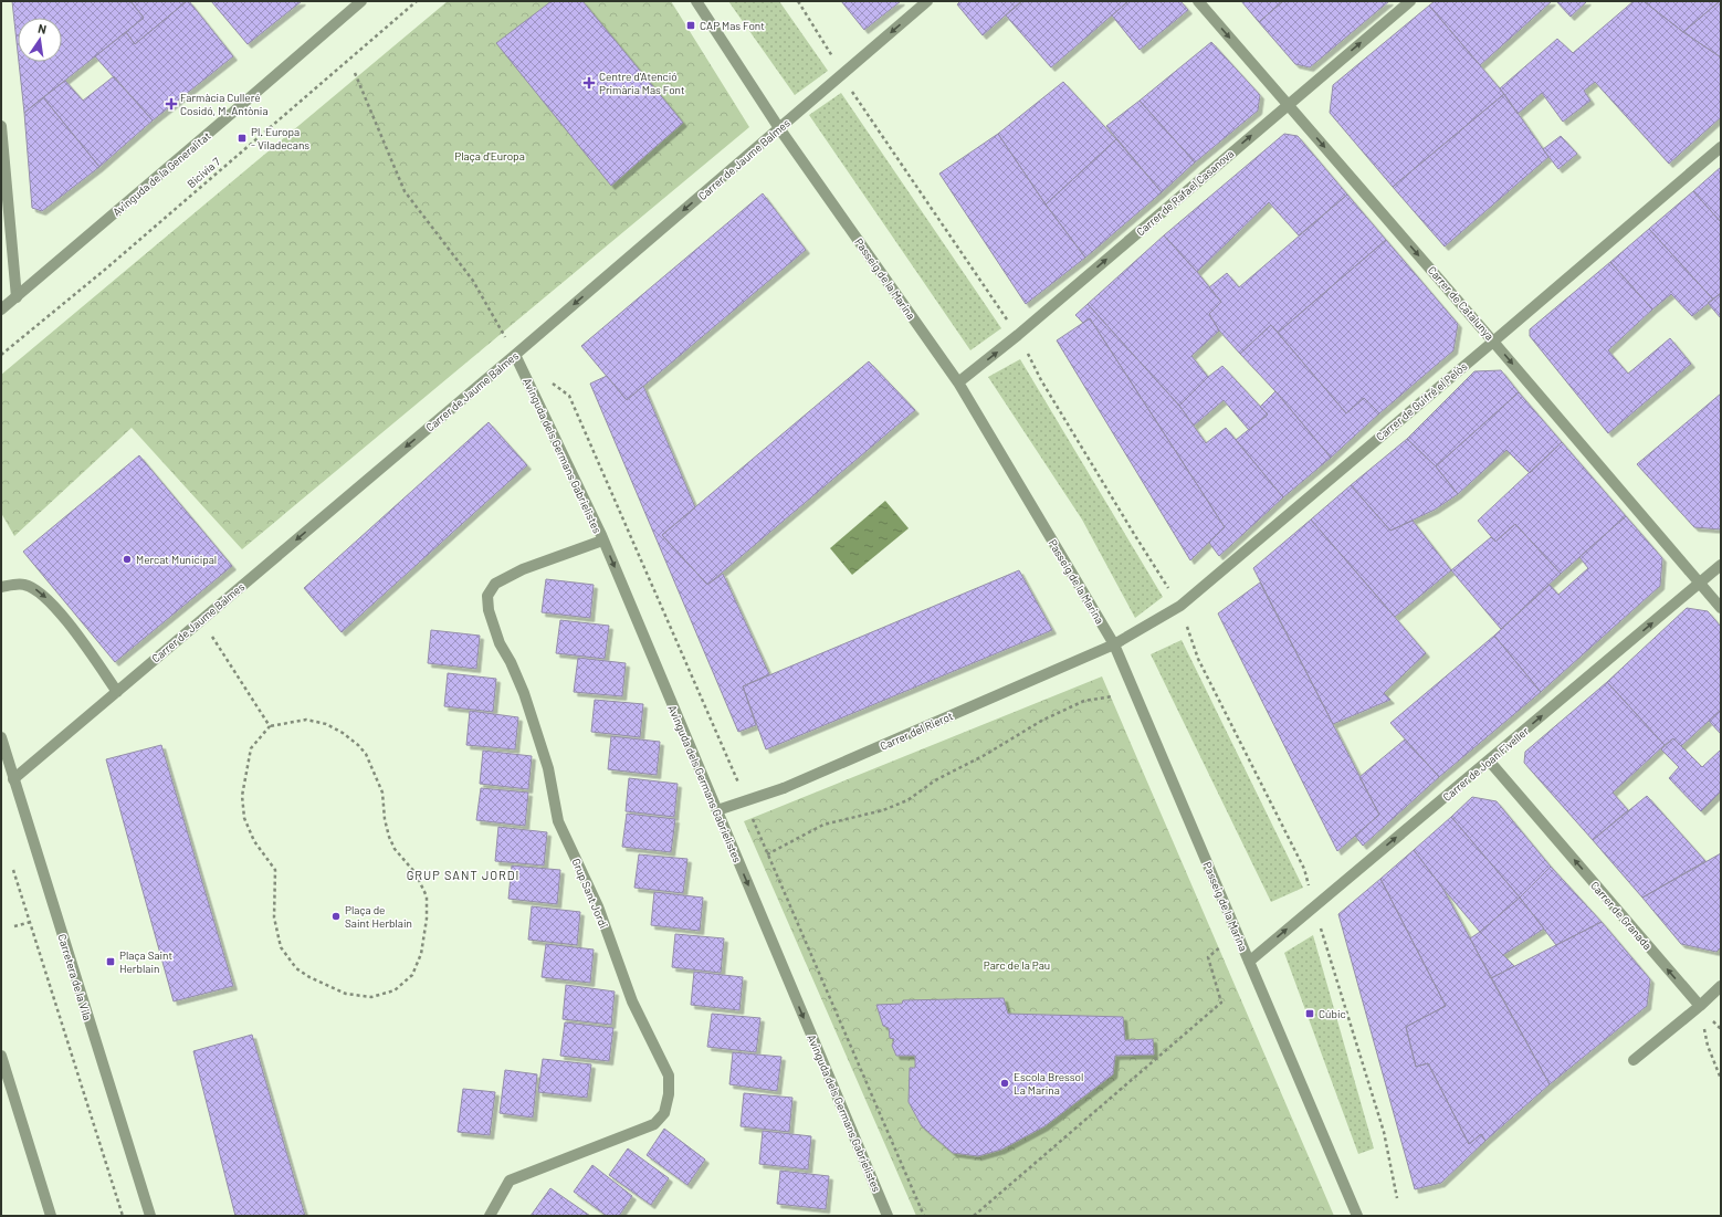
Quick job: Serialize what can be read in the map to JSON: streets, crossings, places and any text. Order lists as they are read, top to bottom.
{
  "streets": {
    "street": [
      "Carrer de Jaume Balmes",
      "Avinguda de la Generalitat",
      "Carrer de Rafael Casanova",
      "Passeig de la Marina",
      "Carrer de Catalunya",
      "Carrer de Guifré el Pelós",
      "Avinguda dels Germans Gabrielistes",
      "Carrer del Rierot",
      "Carrer de Joan Fiveller",
      "Grup Sant Jordi",
      "Carrer de Granada",
      "Carretera de la Vila"
    ],
    "path": ["Bicivia 7"]
  },
  "crossings": [
    ["Carrer de Jaume Balmes", "Passeig de la Marina"],
    ["Carrer de Jaume Balmes", "Avinguda dels Germans Gabrielistes"],
    ["Carrer de Jaume Balmes", "Carretera de la Vila"],
    ["Carrer de Rafael Casanova", "Passeig de la Marina"],
    ["Carrer de Rafael Casanova", "Carrer de Catalunya"],
    ["Passeig de la Marina", "Carrer de Guifré el Pelós"],
    ["Passeig de la Marina", "Carrer del Rierot"],
    ["Passeig de la Marina", "Carrer de Joan Fiveller"],
    ["Carrer de Catalunya", "Carrer de Guifré el Pelós"],
    ["Carrer de Catalunya", "Carrer de Joan Fiveller"],
    ["Carrer de Guifré el Pelós", "Carrer del Rierot"],
    ["Avinguda dels Germans Gabrielistes", "Carrer del Rierot"],
    ["Avinguda dels Germans Gabrielistes", "Grup Sant Jordi"],
    ["Carrer de Joan Fiveller", "Carrer de Granada"]
  ],
  "one_way": [
    "Carrer de Jaume Balmes",
    "Carrer de Rafael Casanova",
    "Carrer de Catalunya",
    "Avinguda dels Germans Gabrielistes",
    "Carrer de Joan Fiveller",
    "Carrer de Granada"
  ],
  "districts": ["GRUP SANT JORDI"],
  "parks": ["Plaça d'Europa", "Parc de la Pau"],
  "places": {
    "transit": [
      "CAP Mas Font",
      "Pl. Europa - Viladecans",
      "Plaça Saint Herblain",
      "Cúbic"
    ],
    "health": ["Centre d'Atenció Primària Mas Font", "Farmàcia Culleré Cosidó, M. Antònia"],
    "other": ["Mercat Municipal", "Plaça de Saint Herblain", "Escola Bressol La Marina"]
  },
  "north": "top"
}
